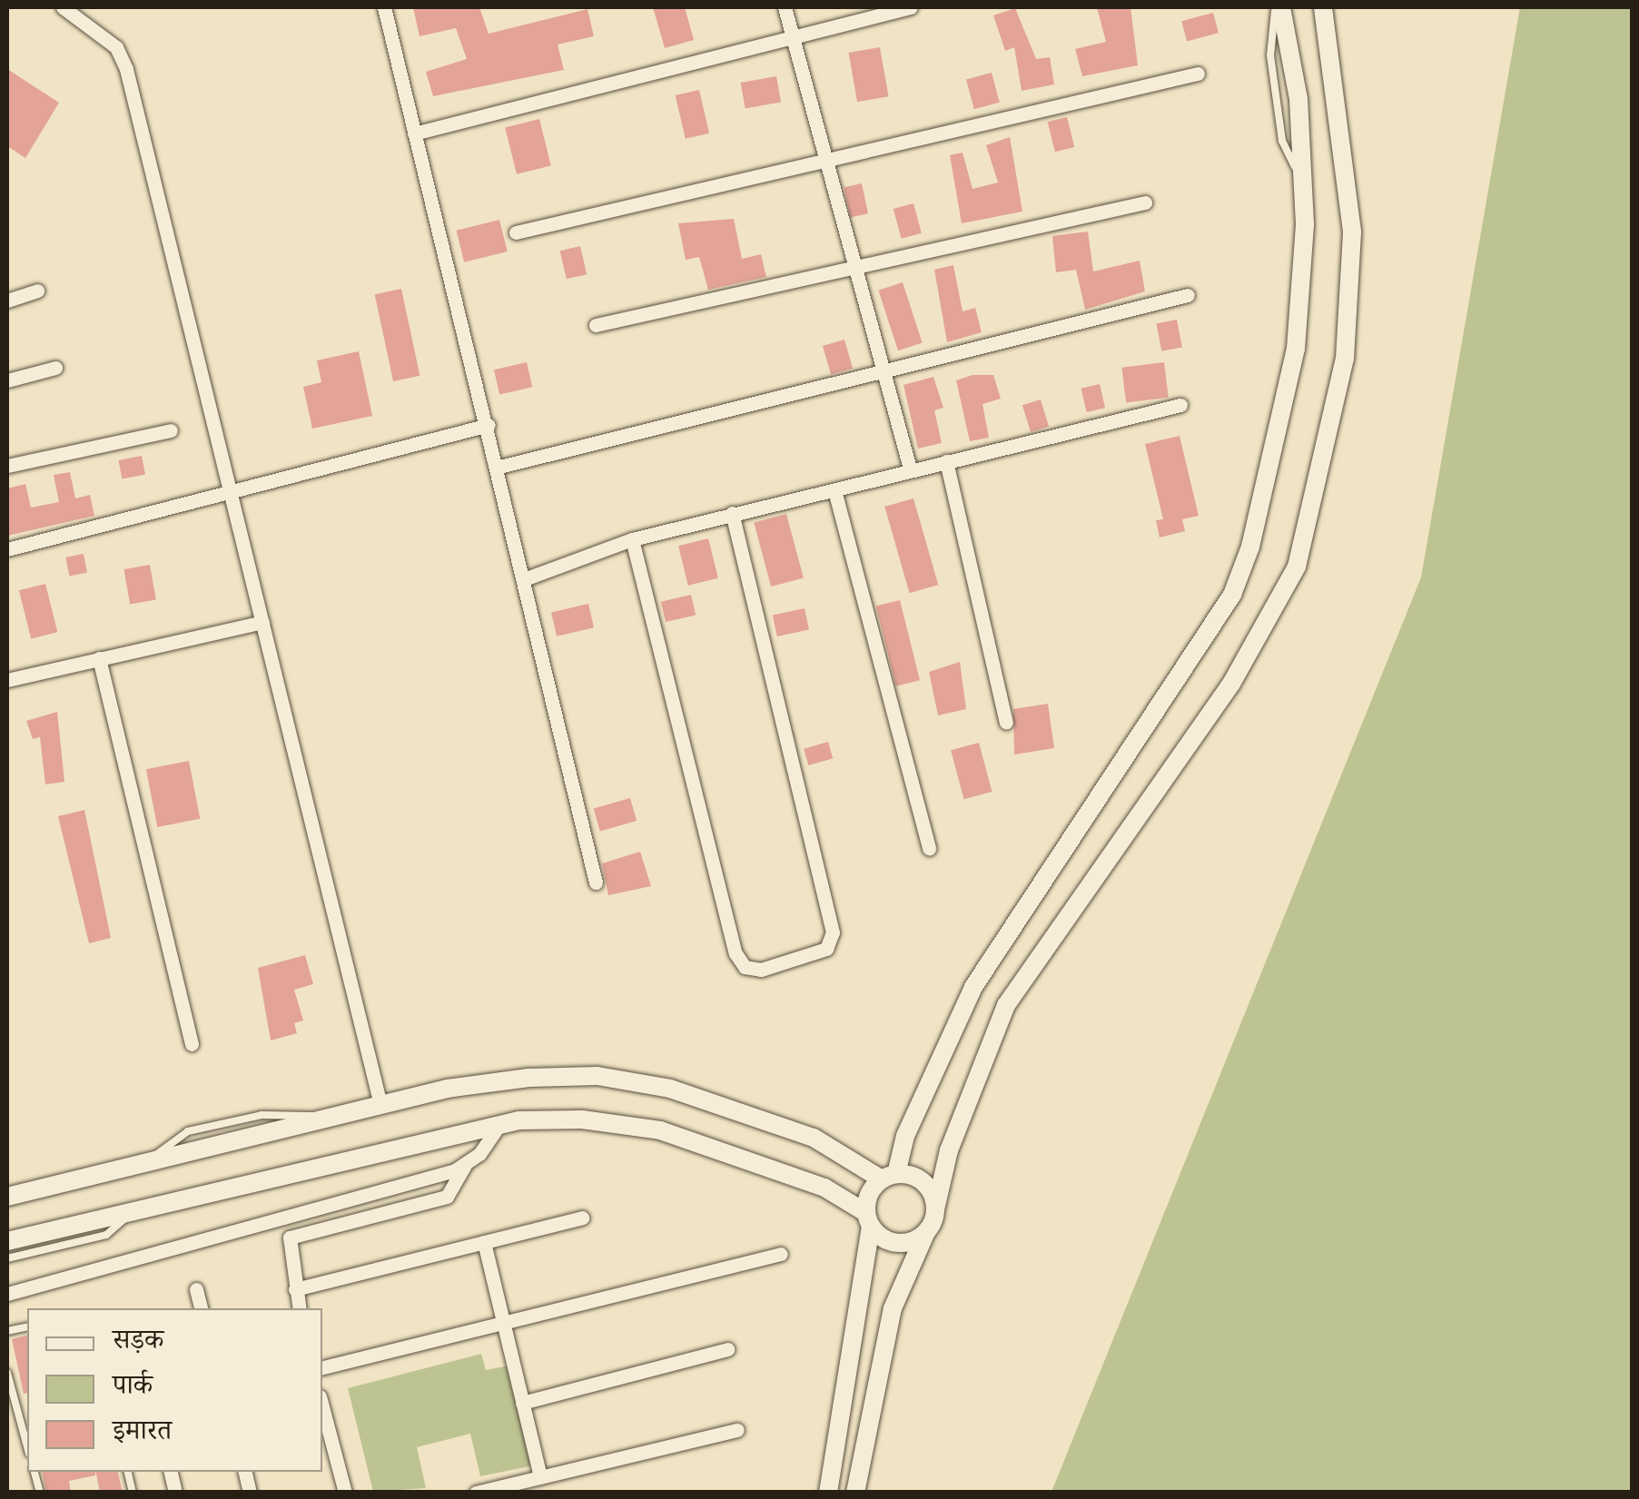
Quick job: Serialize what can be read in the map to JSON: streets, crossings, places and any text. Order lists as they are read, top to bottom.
{
  "legend": ["सड़क", "पार्क", "इमारत"]
}
